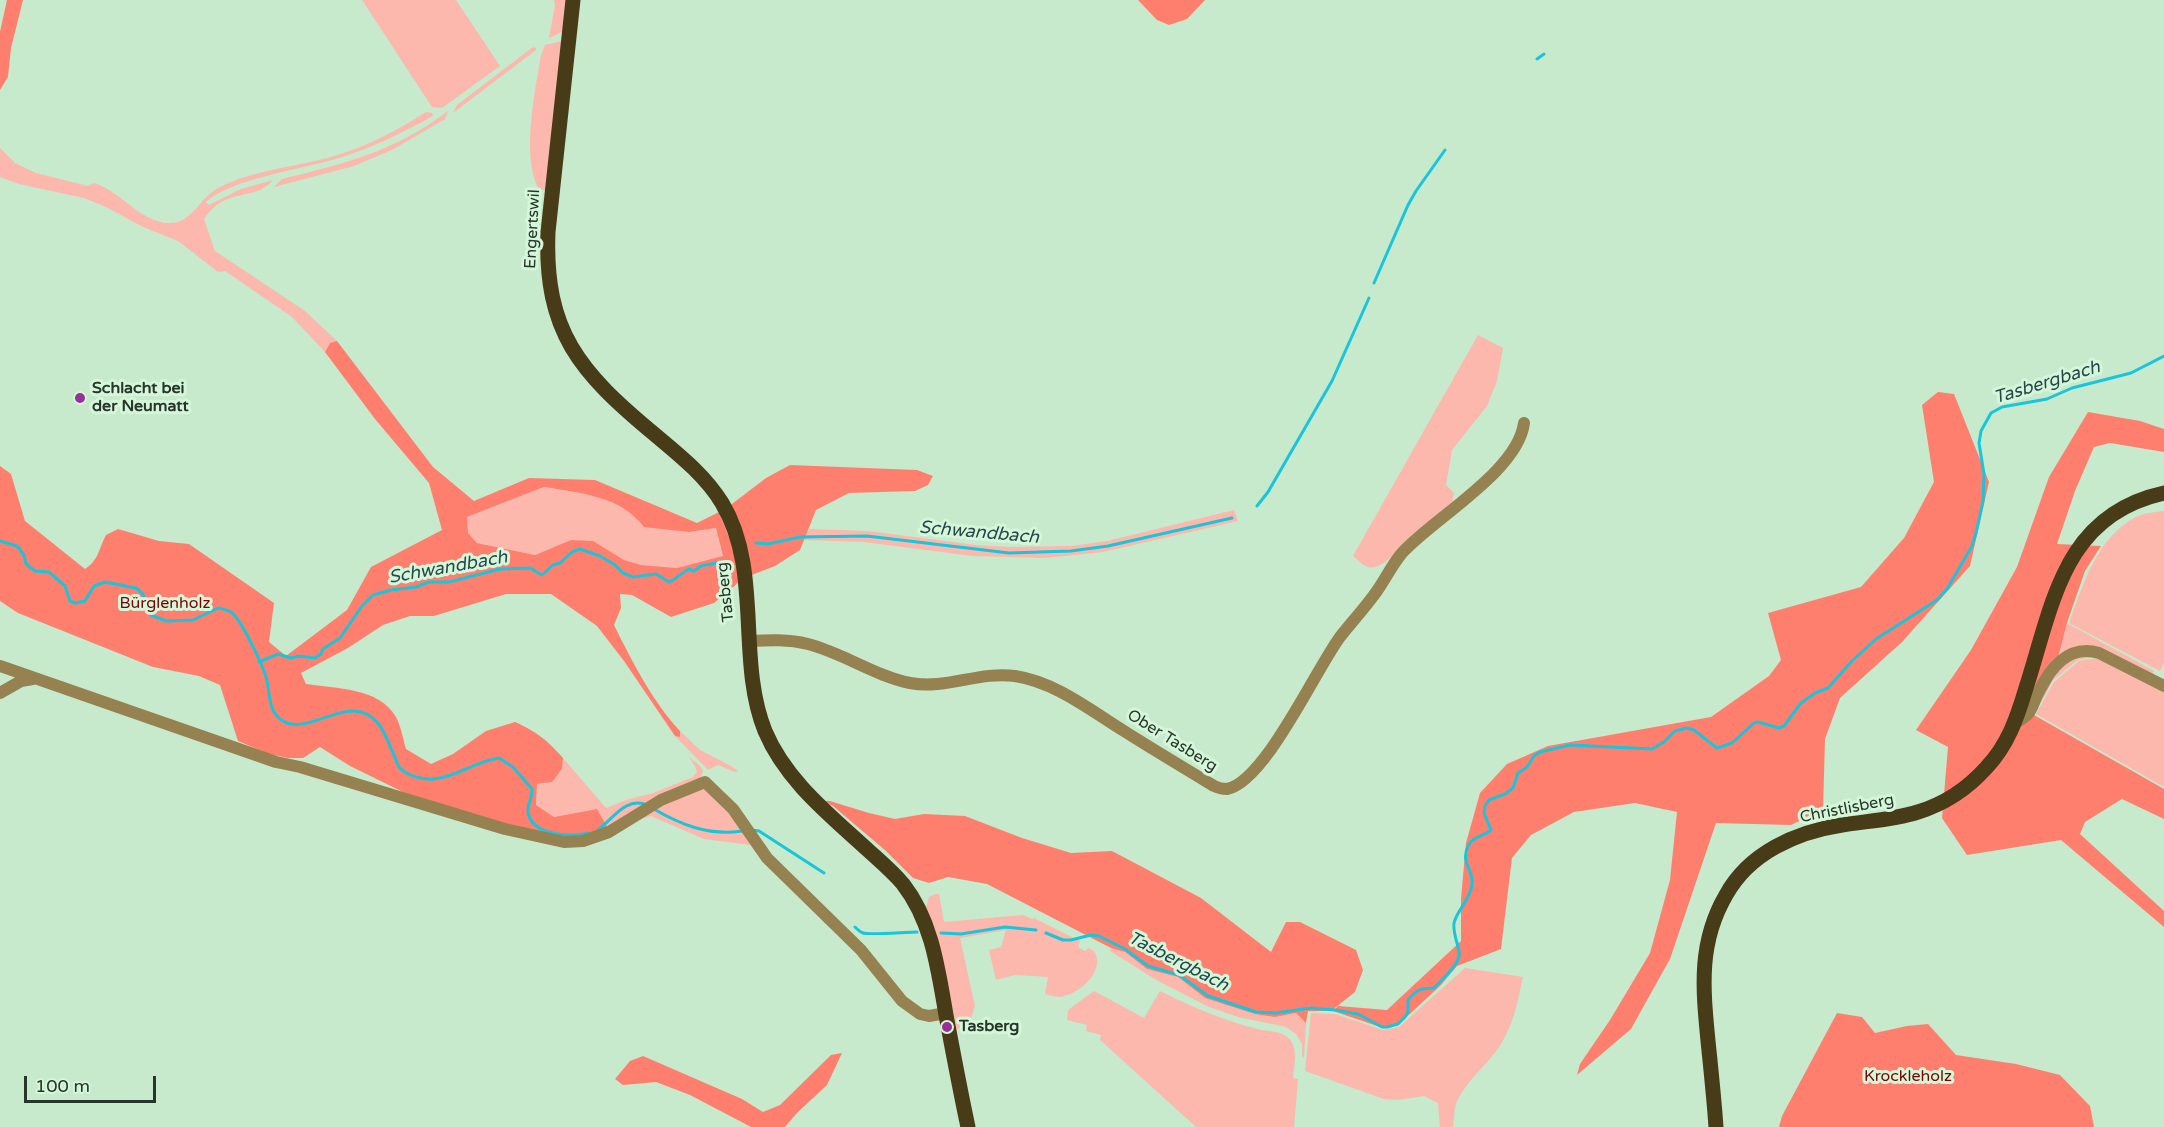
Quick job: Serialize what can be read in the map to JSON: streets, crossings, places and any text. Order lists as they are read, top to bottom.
{
  "streets": {
    "main road": ["Engertswil", "Tasberg", "Christlisberg"],
    "street": ["Ober Tasberg"]
  },
  "crossings": [
    ["Engertswil", "Tasberg"],
    ["Tasberg", "Ober Tasberg"]
  ],
  "water": ["Tasbergbach", "Schwandbach"],
  "parks": ["Bürglenholz", "Krockleholz"],
  "places": ["Schlacht bei der Neumatt", "Tasberg"],
  "scale_bar": "100 m"
}
